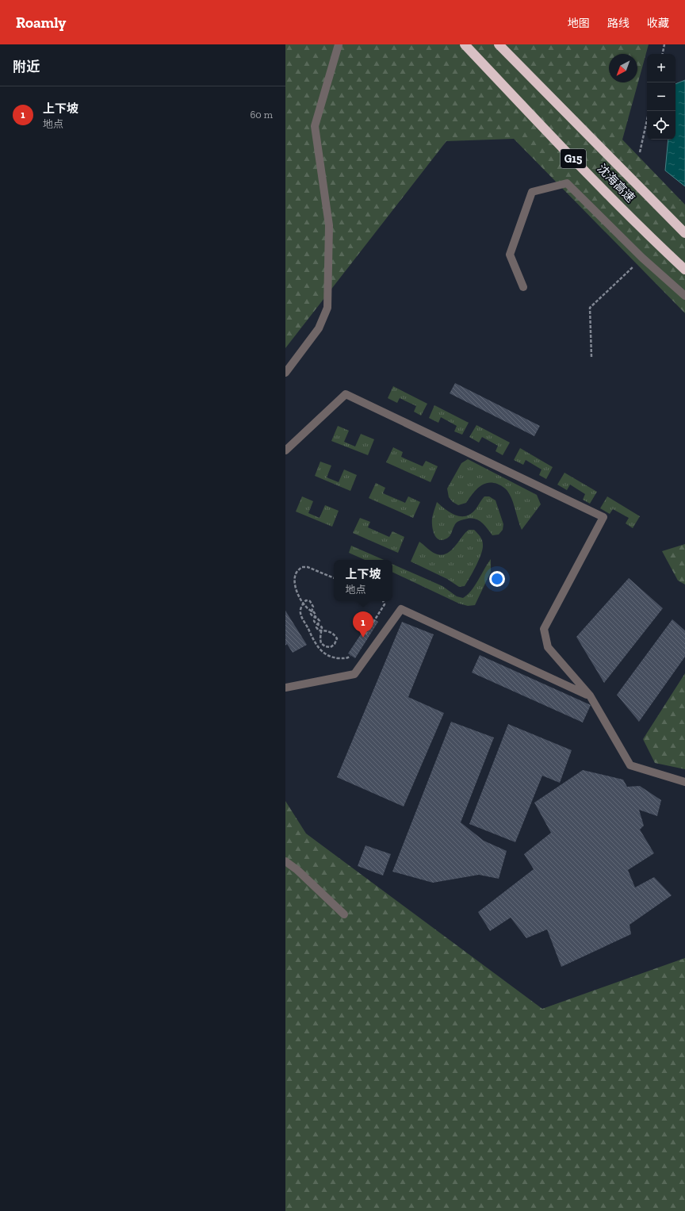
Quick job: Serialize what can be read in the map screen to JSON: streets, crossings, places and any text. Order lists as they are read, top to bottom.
{
  "streets": {
    "highway": ["G15", "沈海高速"]
  },
  "north": "bottom left",
  "page": {
    "header": "Roamly",
    "nav": ["地图", "路线", "收藏"],
    "heading": "附近",
    "map_buttons": ["+", "−"],
    "list": [
      {
        "mark": "1",
        "name": "上下坡",
        "note": "地点",
        "value": "60 m"
      }
    ],
    "popup": ["上下坡", "地点"],
    "pins": "1"
  }
}
